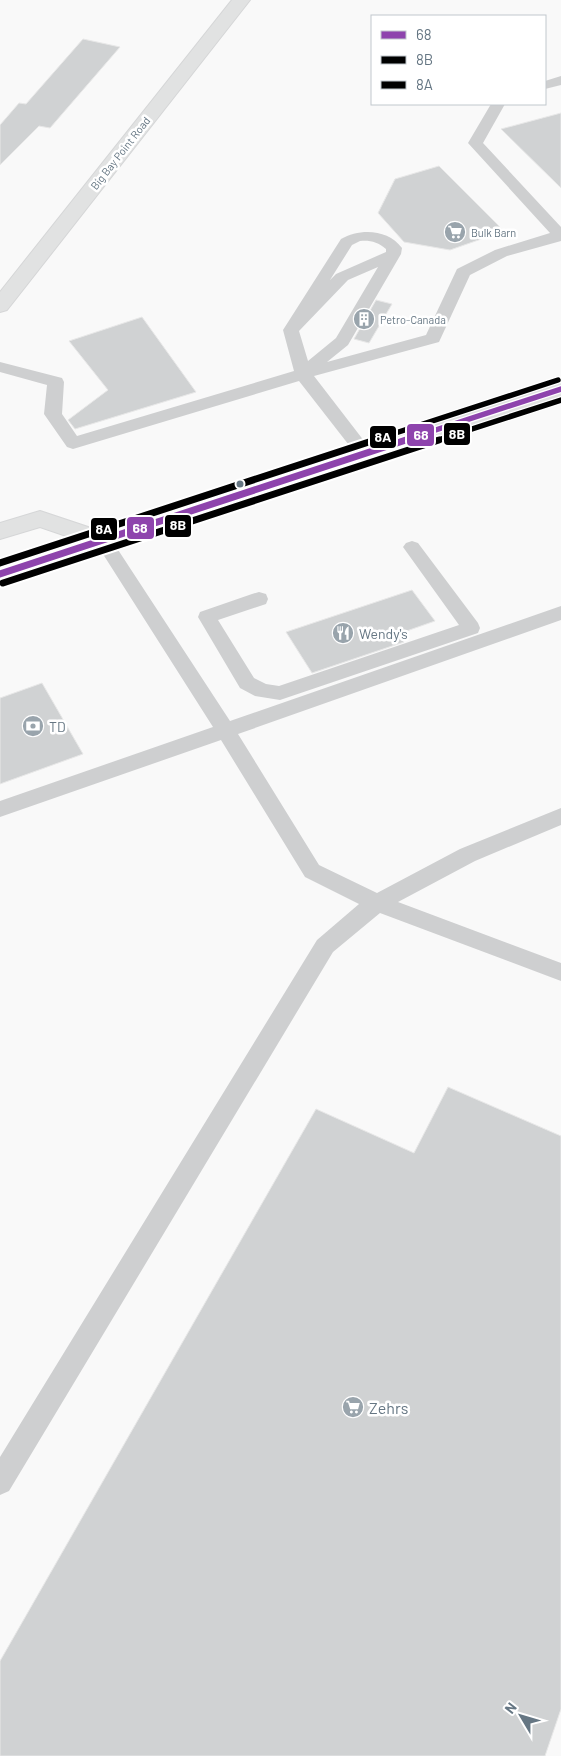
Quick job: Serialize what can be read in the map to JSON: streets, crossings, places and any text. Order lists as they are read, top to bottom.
{
  "streets": {
    "main road": ["Big Bay Point Road"]
  },
  "places": {
    "supermarket": ["Bulk Barn", "Zehrs"],
    "building": ["Petro-Canada"],
    "restaurant": ["Wendy's"],
    "bank": ["TD"]
  },
  "lines": ["transit line 8A", "transit line 68", "transit line 8B"],
  "legend": ["68", "8B", "8A"],
  "north": "top left"
}
